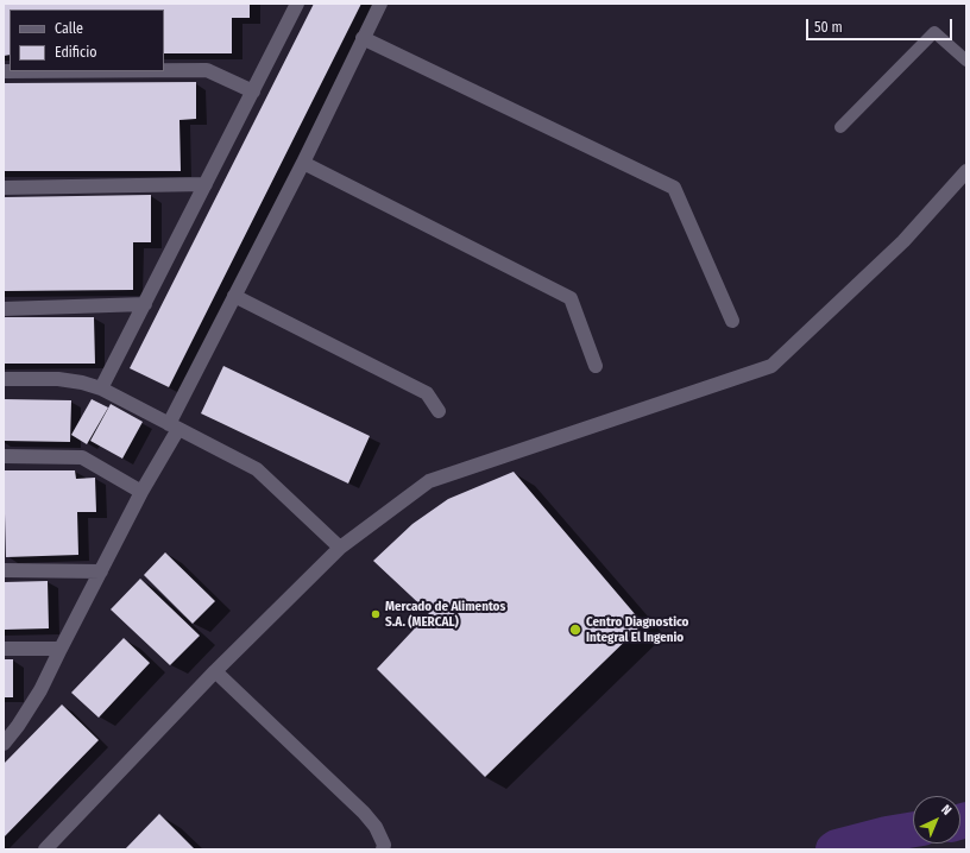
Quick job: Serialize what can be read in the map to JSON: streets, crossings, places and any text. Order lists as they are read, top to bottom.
{
  "places": ["Mercado de Alimentos S.A. (MERCAL)", "Centro Diagnostico Integral El Ingenio"],
  "legend": ["Calle", "Edificio"],
  "scale_bar": "50 m",
  "north": "top right"
}
